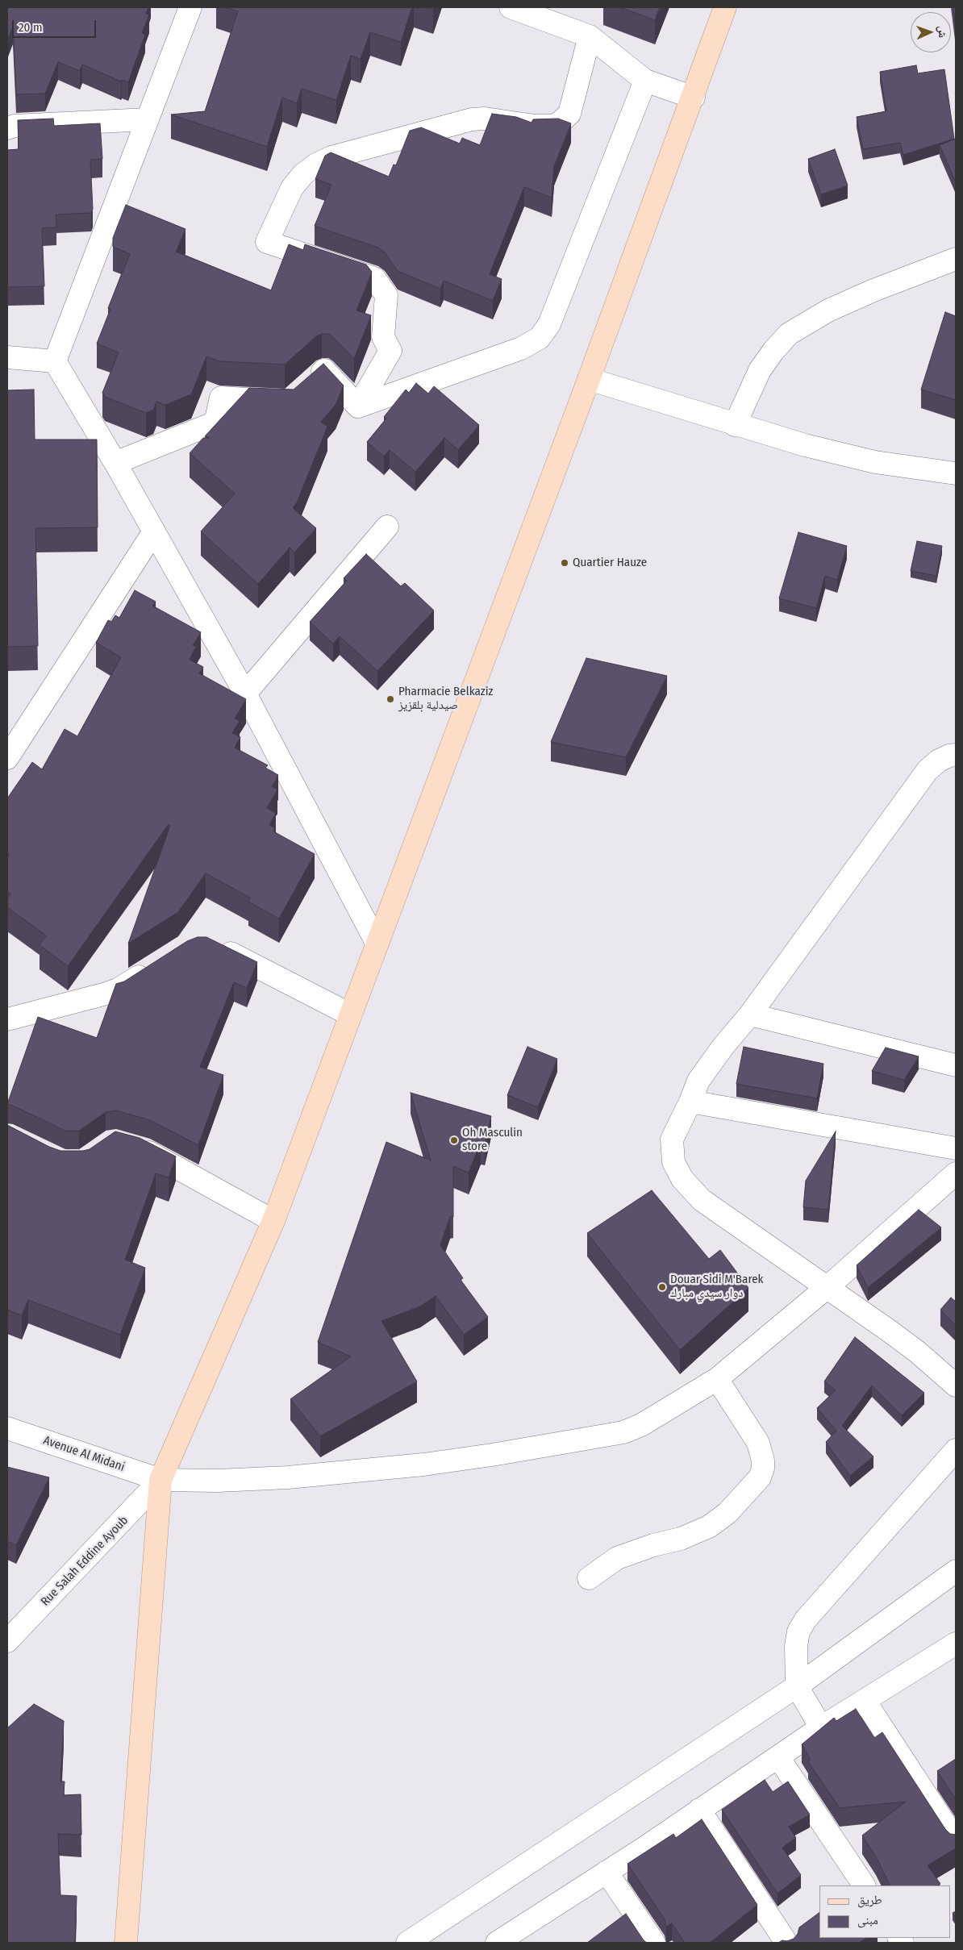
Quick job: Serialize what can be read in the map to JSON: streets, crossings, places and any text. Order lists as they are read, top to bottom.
{
  "streets": {
    "street": ["Avenue Al Midani", "Rue Salah Eddine Ayoub"]
  },
  "crossings": [
    ["Avenue Al Midani", "Rue Salah Eddine Ayoub"]
  ],
  "places": [
    "Quartier Hauze",
    "Pharmacie Belkaziz صيدلية بلقزيز",
    "Oh Masculin store",
    "Douar Sidi M'Barek دوار سيدي مبارك"
  ],
  "legend": ["طريق", "مبنى"],
  "scale_bar": "20 m",
  "north": "right"
}
